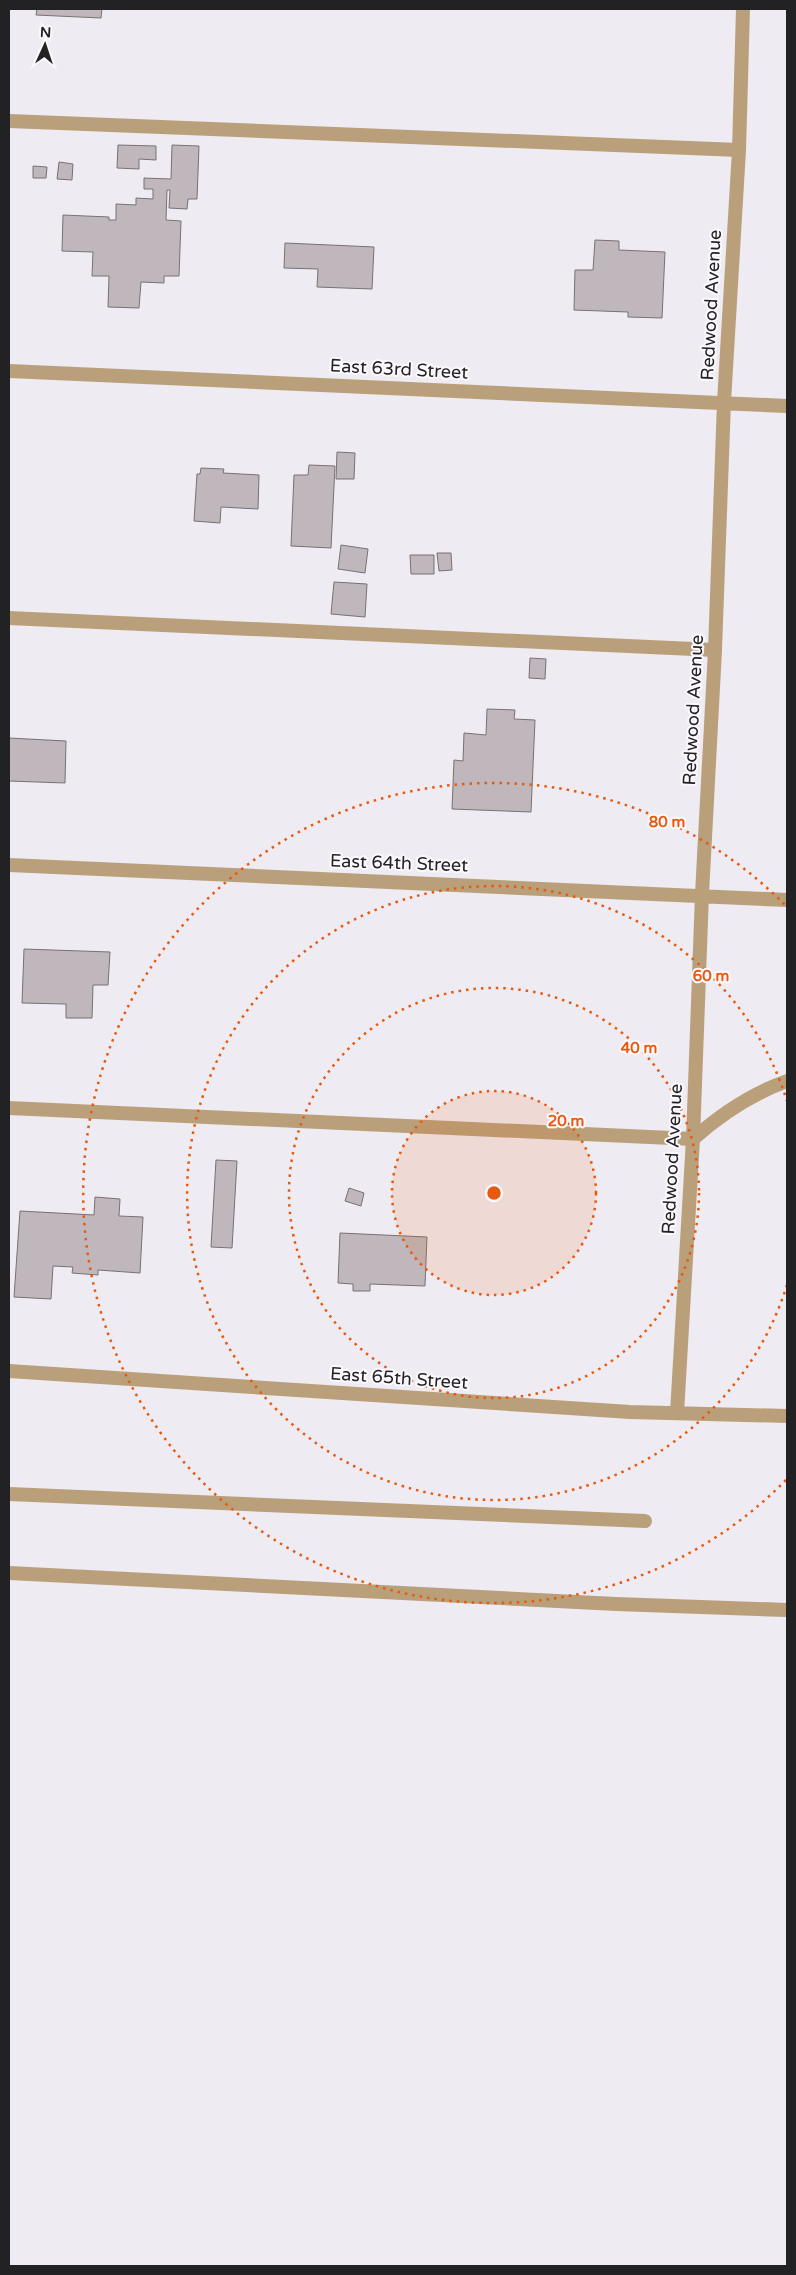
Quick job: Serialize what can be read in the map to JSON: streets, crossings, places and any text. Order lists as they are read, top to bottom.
{
  "streets": {
    "street": [
      "Redwood Avenue",
      "East 63rd Street",
      "East 64th Street",
      "East 65th Street"
    ]
  },
  "crossings": [
    ["Redwood Avenue", "East 63rd Street"],
    ["Redwood Avenue", "East 64th Street"],
    ["Redwood Avenue", "East 65th Street"]
  ],
  "north": "top",
  "rings": [
    "80 m",
    "60 m",
    "40 m",
    "20 m"
  ]
}
